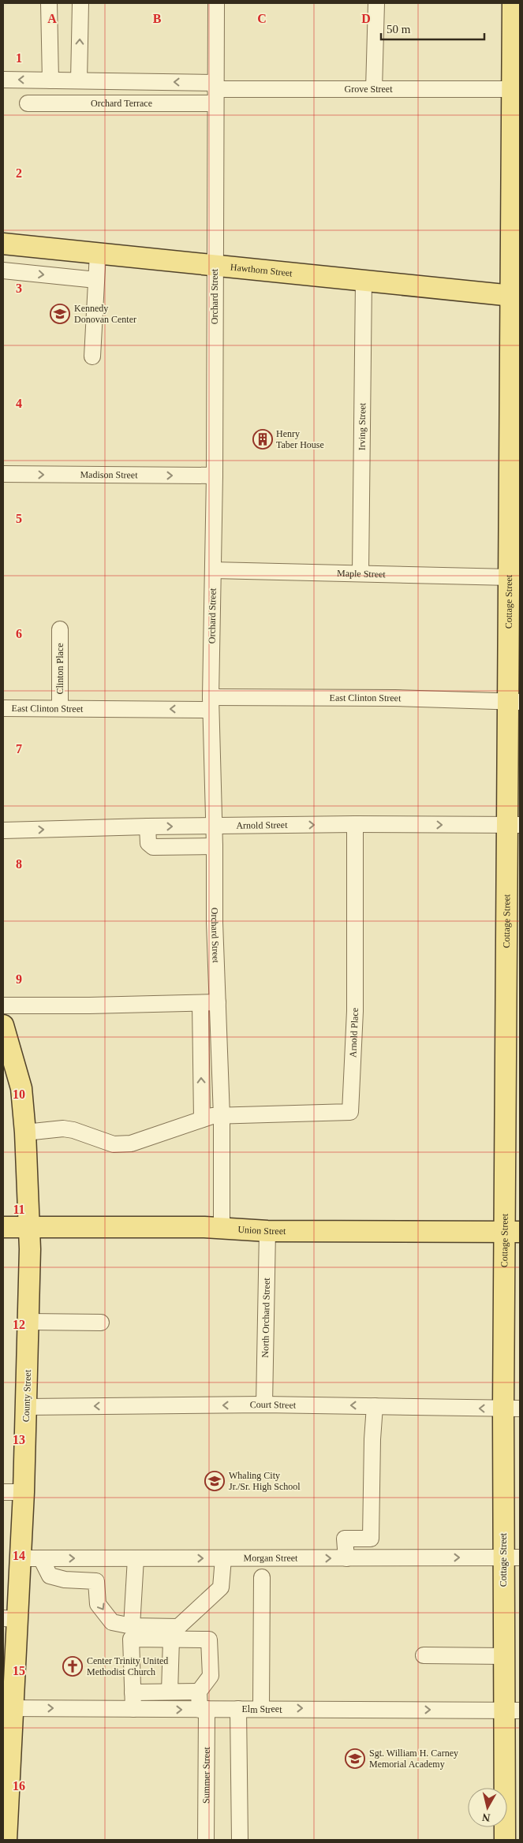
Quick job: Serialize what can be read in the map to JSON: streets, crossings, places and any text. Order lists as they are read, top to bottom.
{
  "streets": {
    "main road": [
      "Hawthorn Street",
      "Cottage Street",
      "Union Street",
      "County Street"
    ],
    "street": [
      "Grove Street",
      "Orchard Terrace",
      "Orchard Street",
      "Irving Street",
      "Madison Street",
      "Maple Street",
      "Clinton Place",
      "East Clinton Street",
      "Arnold Street",
      "Arnold Place",
      "North Orchard Street",
      "Court Street",
      "Morgan Street",
      "Elm Street",
      "Summer Street"
    ]
  },
  "crossings": [
    ["Grove Street", "Orchard Terrace"],
    ["Grove Street", "Orchard Street"],
    ["Grove Street", "Cottage Street"],
    ["Orchard Terrace", "Orchard Street"],
    ["Hawthorn Street", "Orchard Street"],
    ["Hawthorn Street", "Irving Street"],
    ["Hawthorn Street", "Cottage Street"],
    ["Orchard Street", "Madison Street"],
    ["Orchard Street", "Maple Street"],
    ["Orchard Street", "East Clinton Street"],
    ["Orchard Street", "Arnold Street"],
    ["Orchard Street", "Arnold Place"],
    ["Orchard Street", "Union Street"],
    ["Irving Street", "Maple Street"],
    ["Maple Street", "Cottage Street"],
    ["Cottage Street", "East Clinton Street"],
    ["Cottage Street", "Arnold Street"],
    ["Cottage Street", "Union Street"],
    ["Cottage Street", "Court Street"],
    ["Cottage Street", "Morgan Street"],
    ["Cottage Street", "Elm Street"],
    ["Clinton Place", "East Clinton Street"],
    ["Arnold Street", "Arnold Place"],
    ["Union Street", "North Orchard Street"],
    ["Union Street", "County Street"],
    ["North Orchard Street", "Court Street"],
    ["County Street", "Court Street"],
    ["County Street", "Morgan Street"],
    ["County Street", "Elm Street"],
    ["Elm Street", "Summer Street"]
  ],
  "one_way": ["Madison Street", "Arnold Street", "Court Street"],
  "places": {
    "school or university": ["Kennedy Donovan Center", "Whaling City Jr./Sr. High School", "Sgt. William H. Carney Memorial Academy"],
    "building": ["Henry Taber House"],
    "church": ["Center Trinity United Methodist Church"]
  },
  "scale_bar": "50 m",
  "north": "bottom",
  "grid": {
    "columns": [
      "A",
      "B",
      "C",
      "D"
    ],
    "rows": [
      "1",
      "2",
      "3",
      "4",
      "5",
      "6",
      "7",
      "8",
      "9",
      "10",
      "11",
      "12",
      "13",
      "14",
      "15",
      "16"
    ]
  }
}
